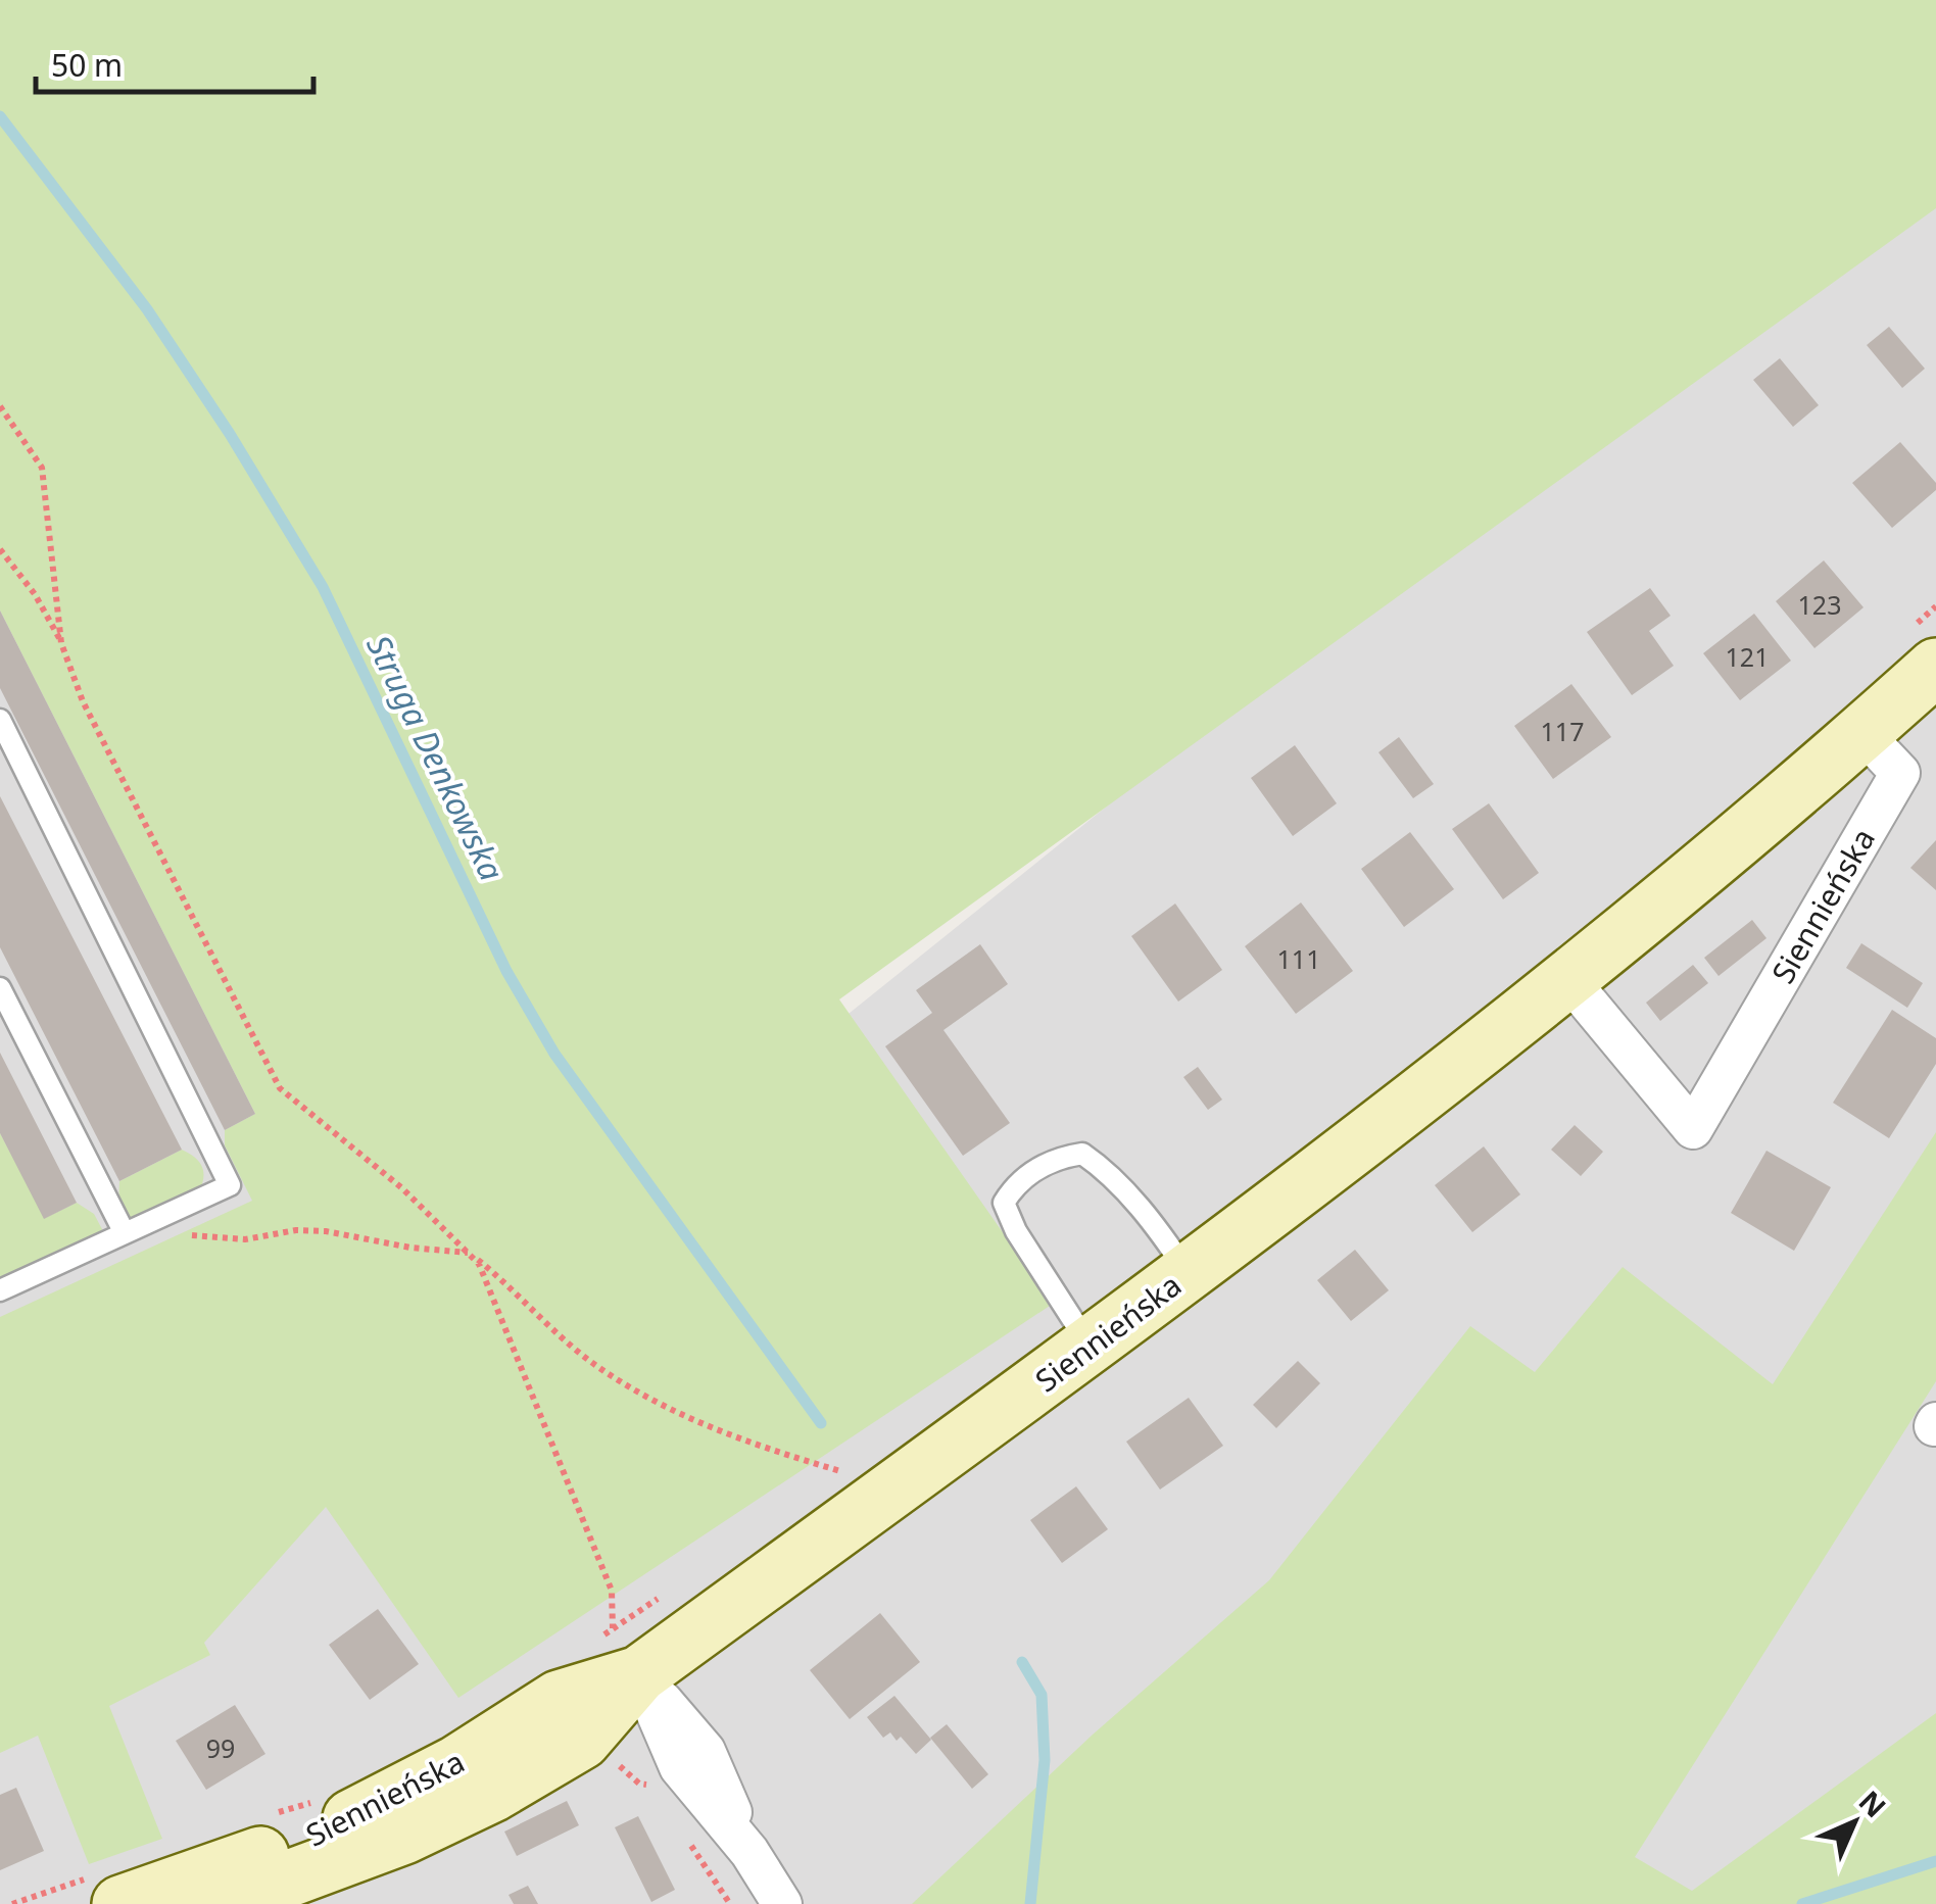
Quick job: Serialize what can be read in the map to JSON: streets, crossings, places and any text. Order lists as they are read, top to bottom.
{
  "streets": {
    "main road": ["Siennieńska"]
  },
  "water": ["Struga Denkowska"],
  "house_numbers": [
    "123",
    "121",
    "117",
    "111",
    "99"
  ],
  "scale_bar": "50 m",
  "north": "top right"
}
